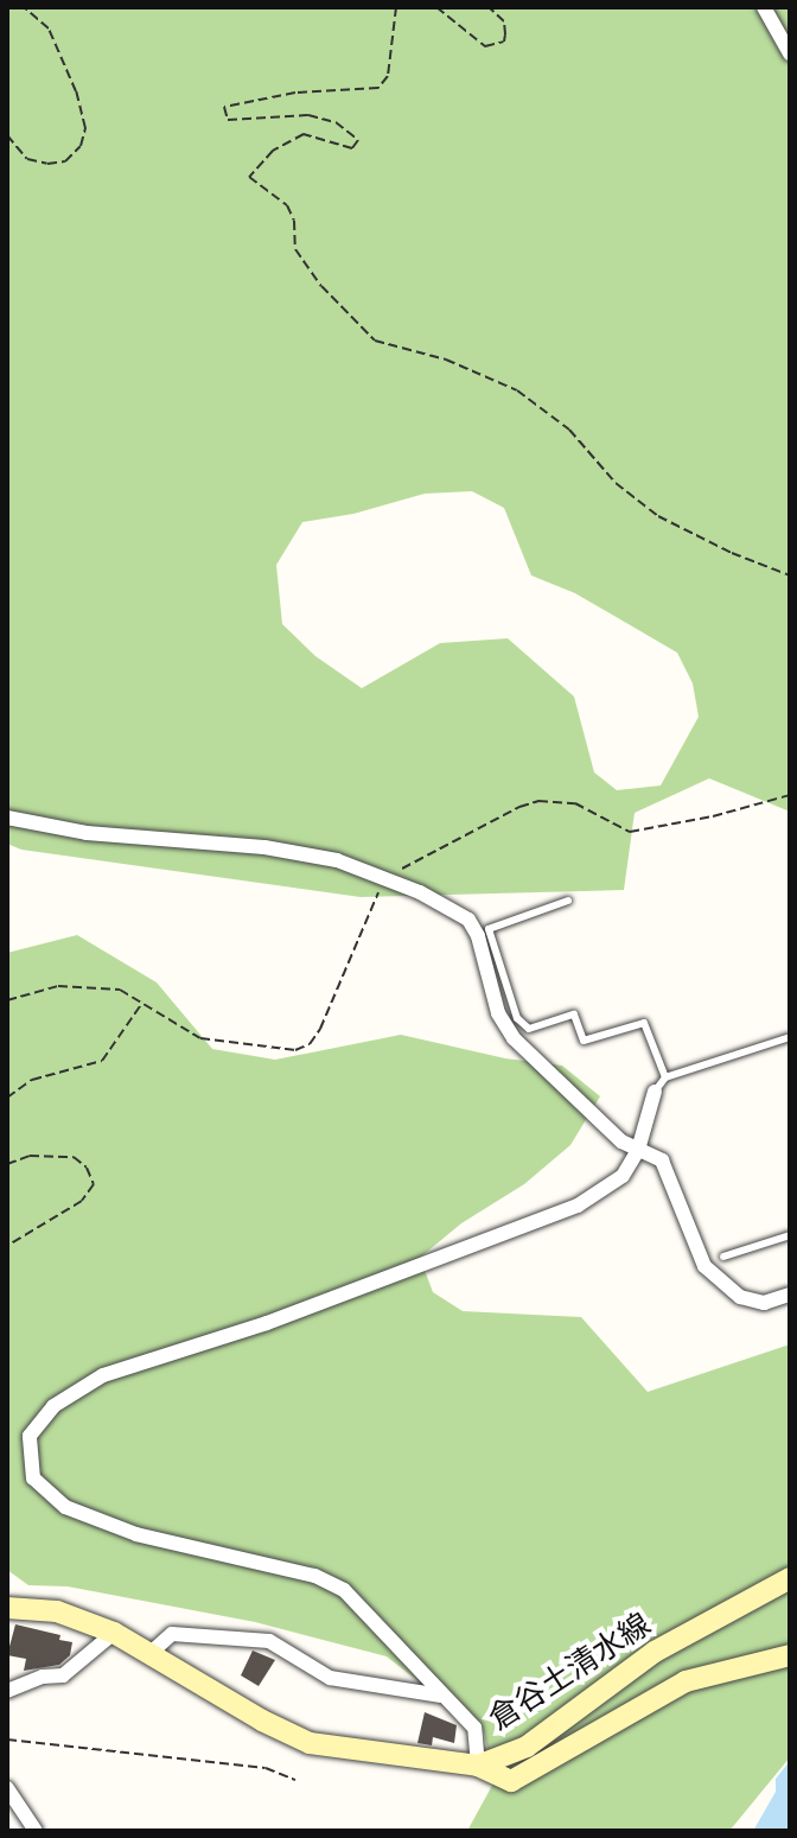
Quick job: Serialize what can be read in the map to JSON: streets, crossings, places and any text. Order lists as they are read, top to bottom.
{
  "streets": {
    "main road": ["倉谷土清水線"]
  }
}
